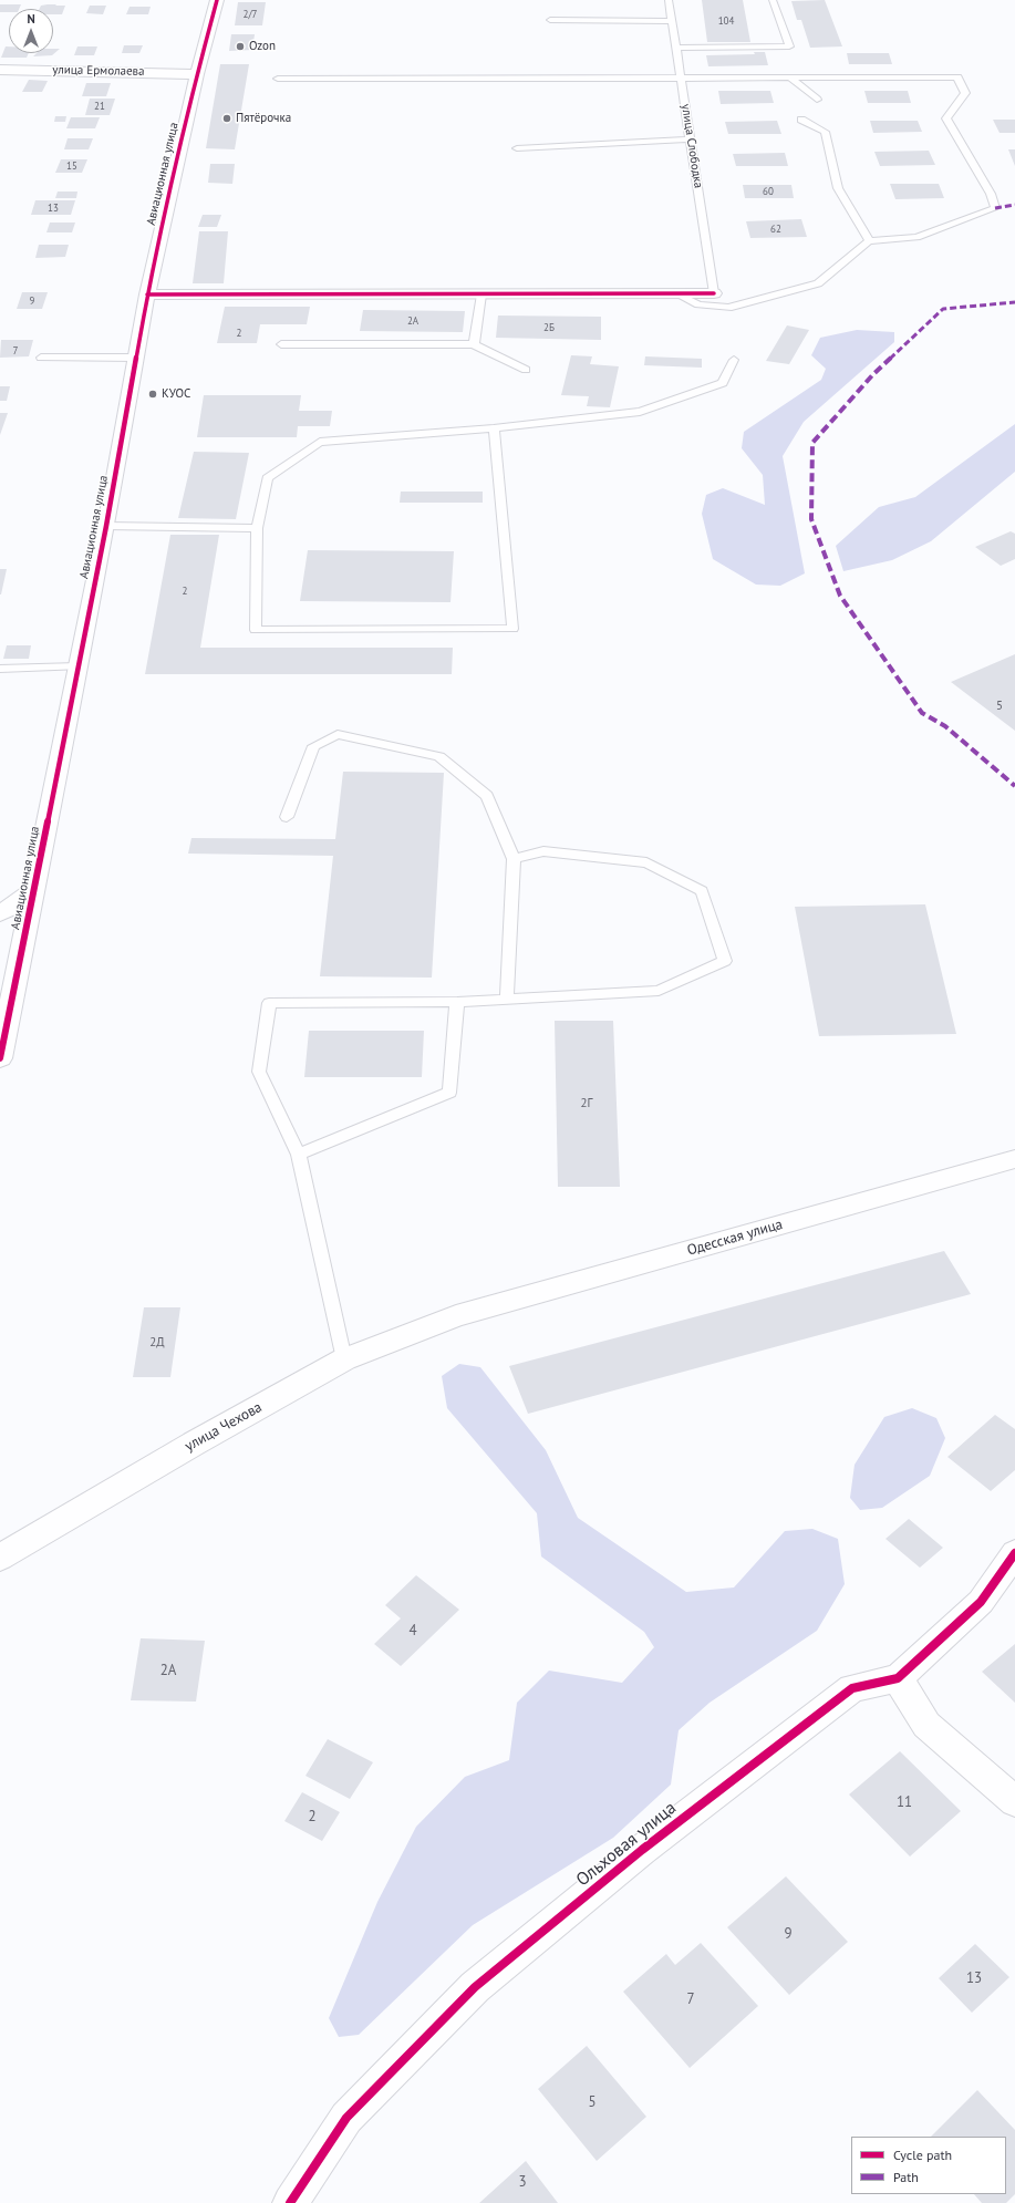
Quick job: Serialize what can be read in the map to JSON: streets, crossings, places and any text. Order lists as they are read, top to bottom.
{
  "streets": {
    "street": [
      "улица Ермолаева",
      "Авиационная улица",
      "Одесская улица",
      "улица Чехова",
      "Ольховая улица"
    ],
    "lane": ["улица Слободка"]
  },
  "crossings": [
    ["улица Ермолаева", "Авиационная улица"],
    ["Одесская улица", "улица Чехова"]
  ],
  "places": ["Ozon", "Пятёрочка", "КУОС"],
  "house_numbers": [
    "2/7",
    "104",
    "21",
    "15",
    "60",
    "13",
    "62",
    "9",
    "2А",
    "2Б",
    "2",
    "7",
    "2",
    "5",
    "2Г",
    "2Д",
    "4",
    "2А",
    "11",
    "2",
    "9",
    "13",
    "7",
    "5",
    "3"
  ],
  "legend": ["Cycle path", "Path"],
  "north": "top"
}
